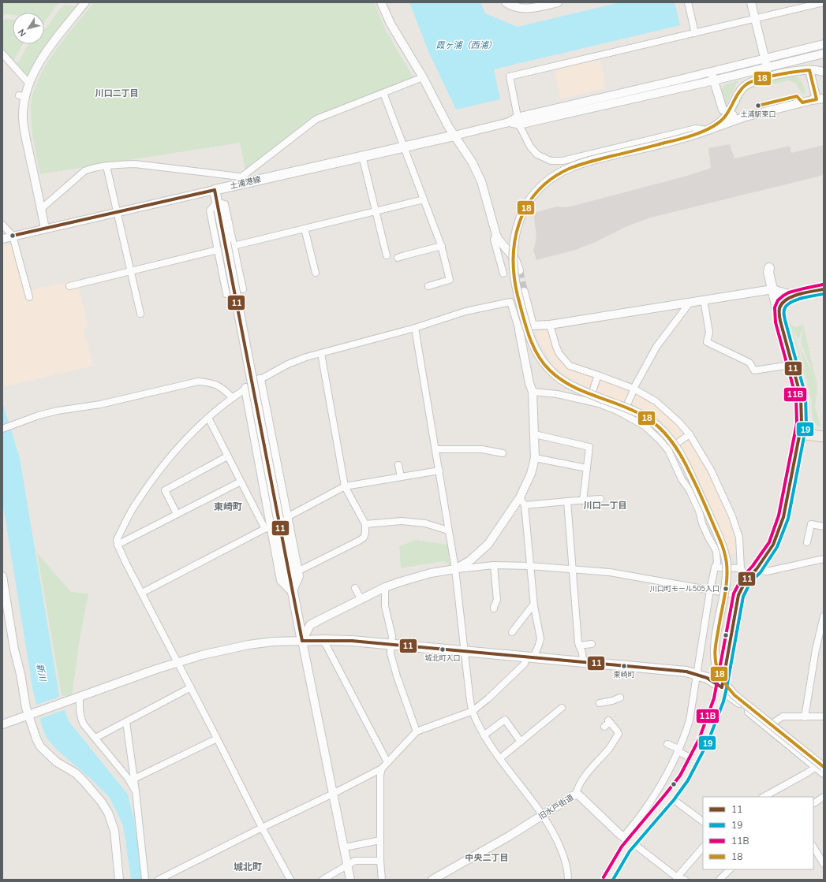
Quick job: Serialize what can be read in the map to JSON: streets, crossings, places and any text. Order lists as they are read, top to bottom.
{
  "streets": {
    "main road": ["土浦港線"],
    "street": ["旧水戸街道"]
  },
  "districts": [
    "川口二丁目",
    "川口一丁目",
    "東崎町",
    "中央二丁目",
    "城北町"
  ],
  "water": ["霞ヶ浦（西浦）", "新川"],
  "places": [
    "土浦駅東口",
    "川口町モール505入口",
    "城北町入口",
    "東崎町"
  ],
  "lines": [
    "transit line 18",
    "transit line 11",
    "transit line 11B",
    "transit line 19"
  ],
  "legend": [
    "11",
    "19",
    "11B",
    "18"
  ],
  "north": "bottom left"
}
